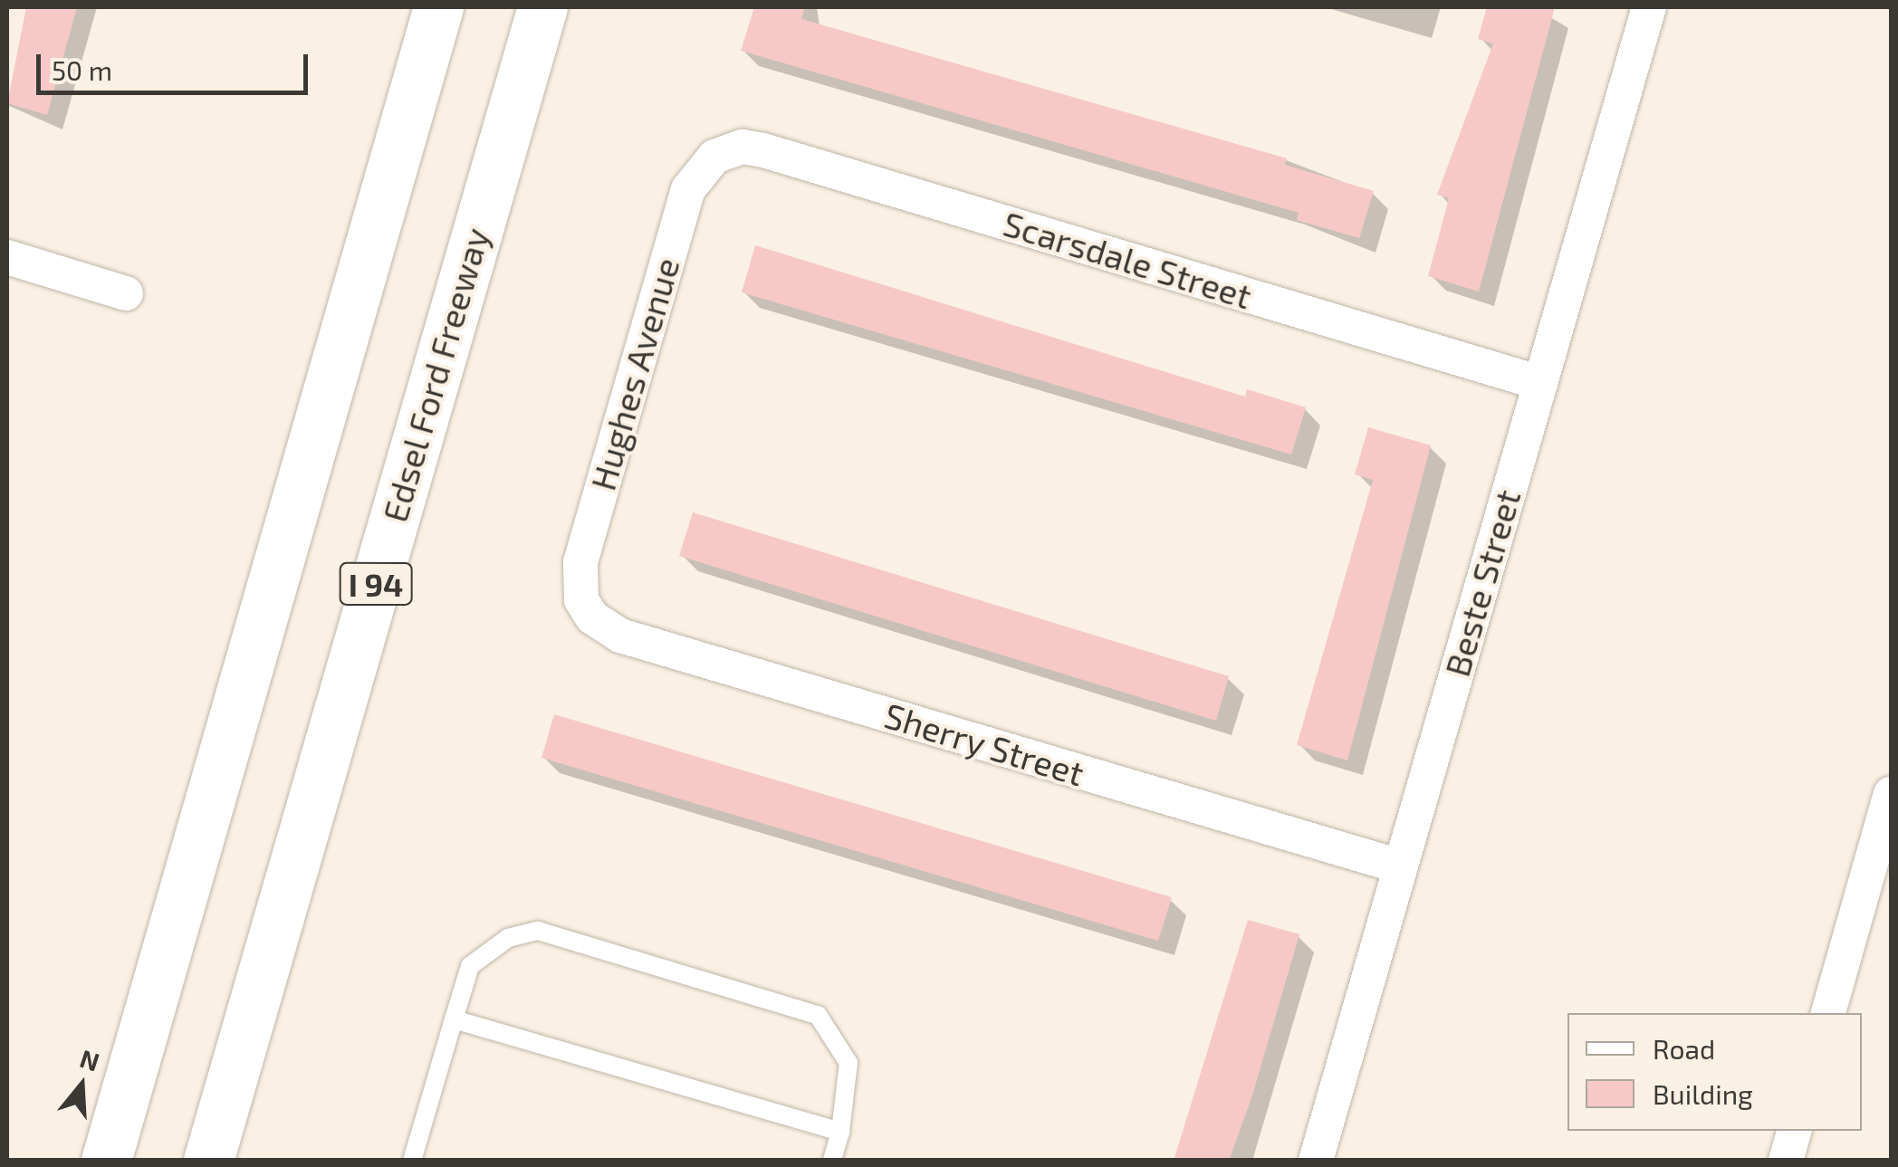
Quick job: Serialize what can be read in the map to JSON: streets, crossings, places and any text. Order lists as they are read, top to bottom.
{
  "streets": {
    "highway": ["Edsel Ford Freeway", "I 94"],
    "street": [
      "Scarsdale Street",
      "Hughes Avenue",
      "Beste Street",
      "Sherry Street"
    ]
  },
  "crossings": [
    ["Scarsdale Street", "Hughes Avenue"],
    ["Scarsdale Street", "Beste Street"],
    ["Hughes Avenue", "Sherry Street"],
    ["Beste Street", "Sherry Street"]
  ],
  "legend": ["Road", "Building"],
  "scale_bar": "50 m",
  "north": "top"
}
